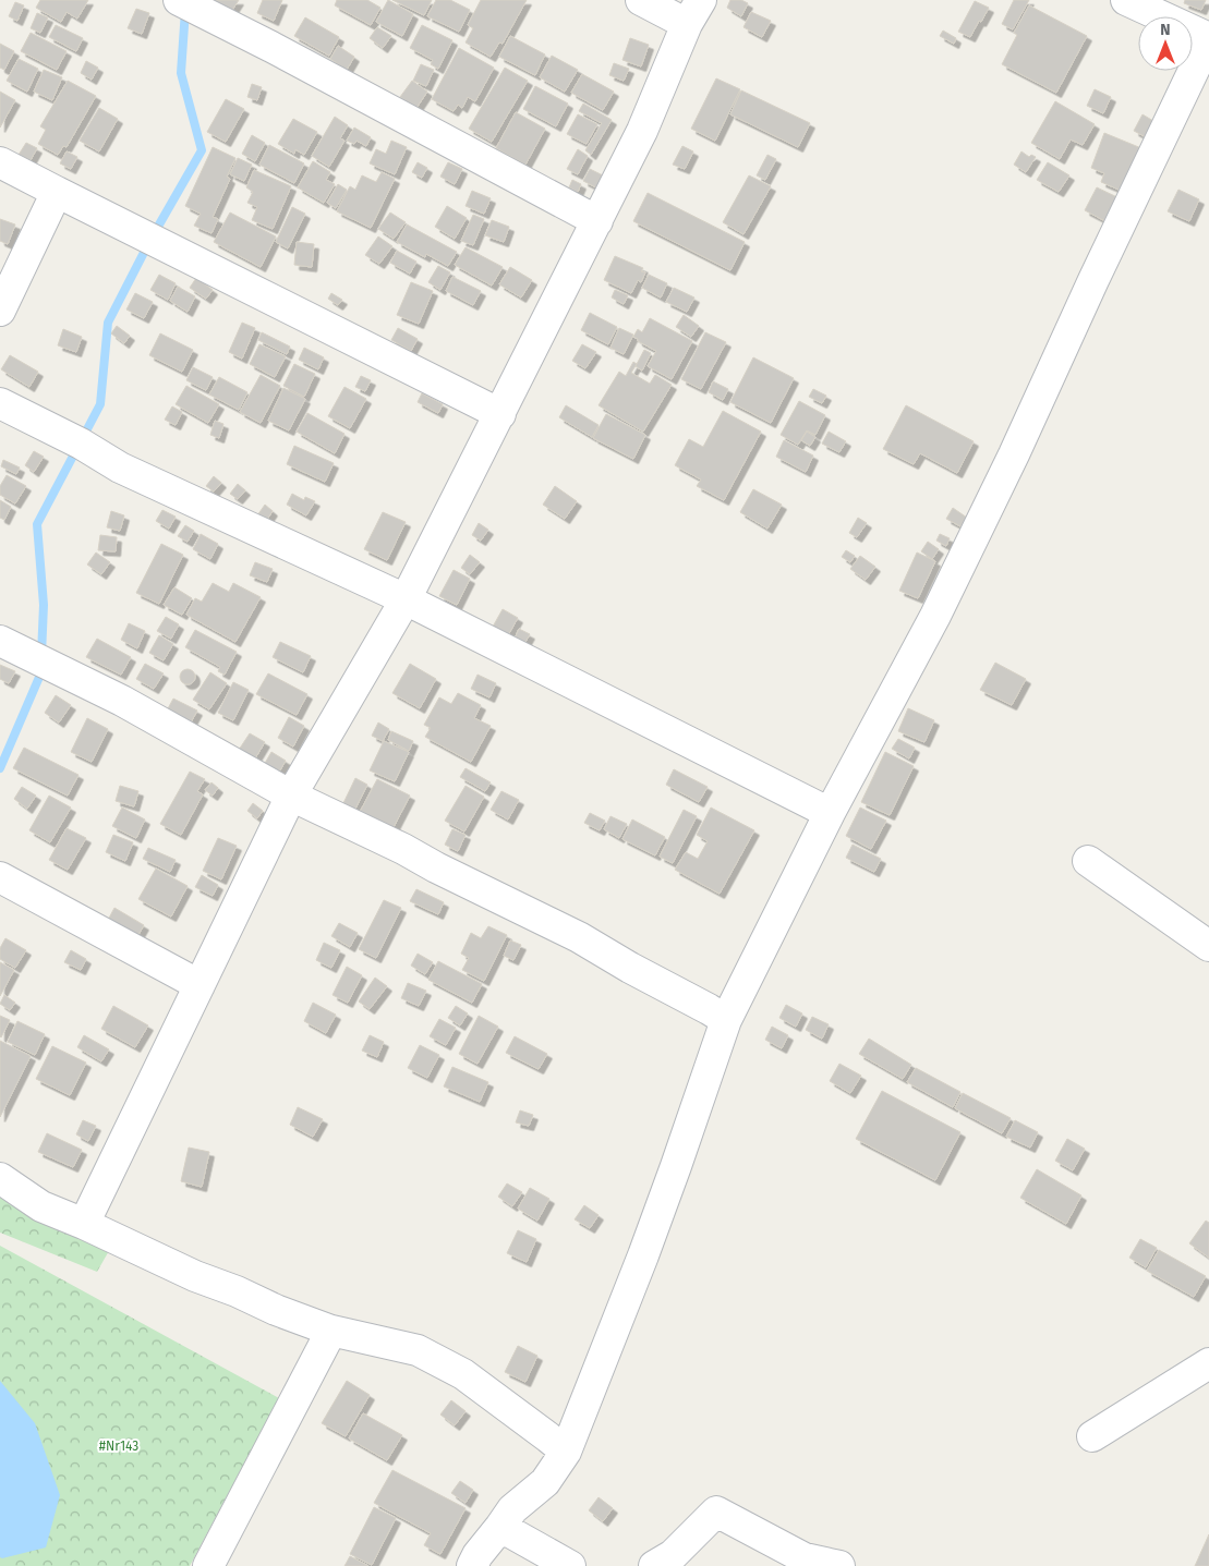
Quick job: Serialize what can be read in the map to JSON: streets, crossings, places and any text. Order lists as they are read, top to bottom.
{
  "parks": ["#Nr143"],
  "north": "top"
}
